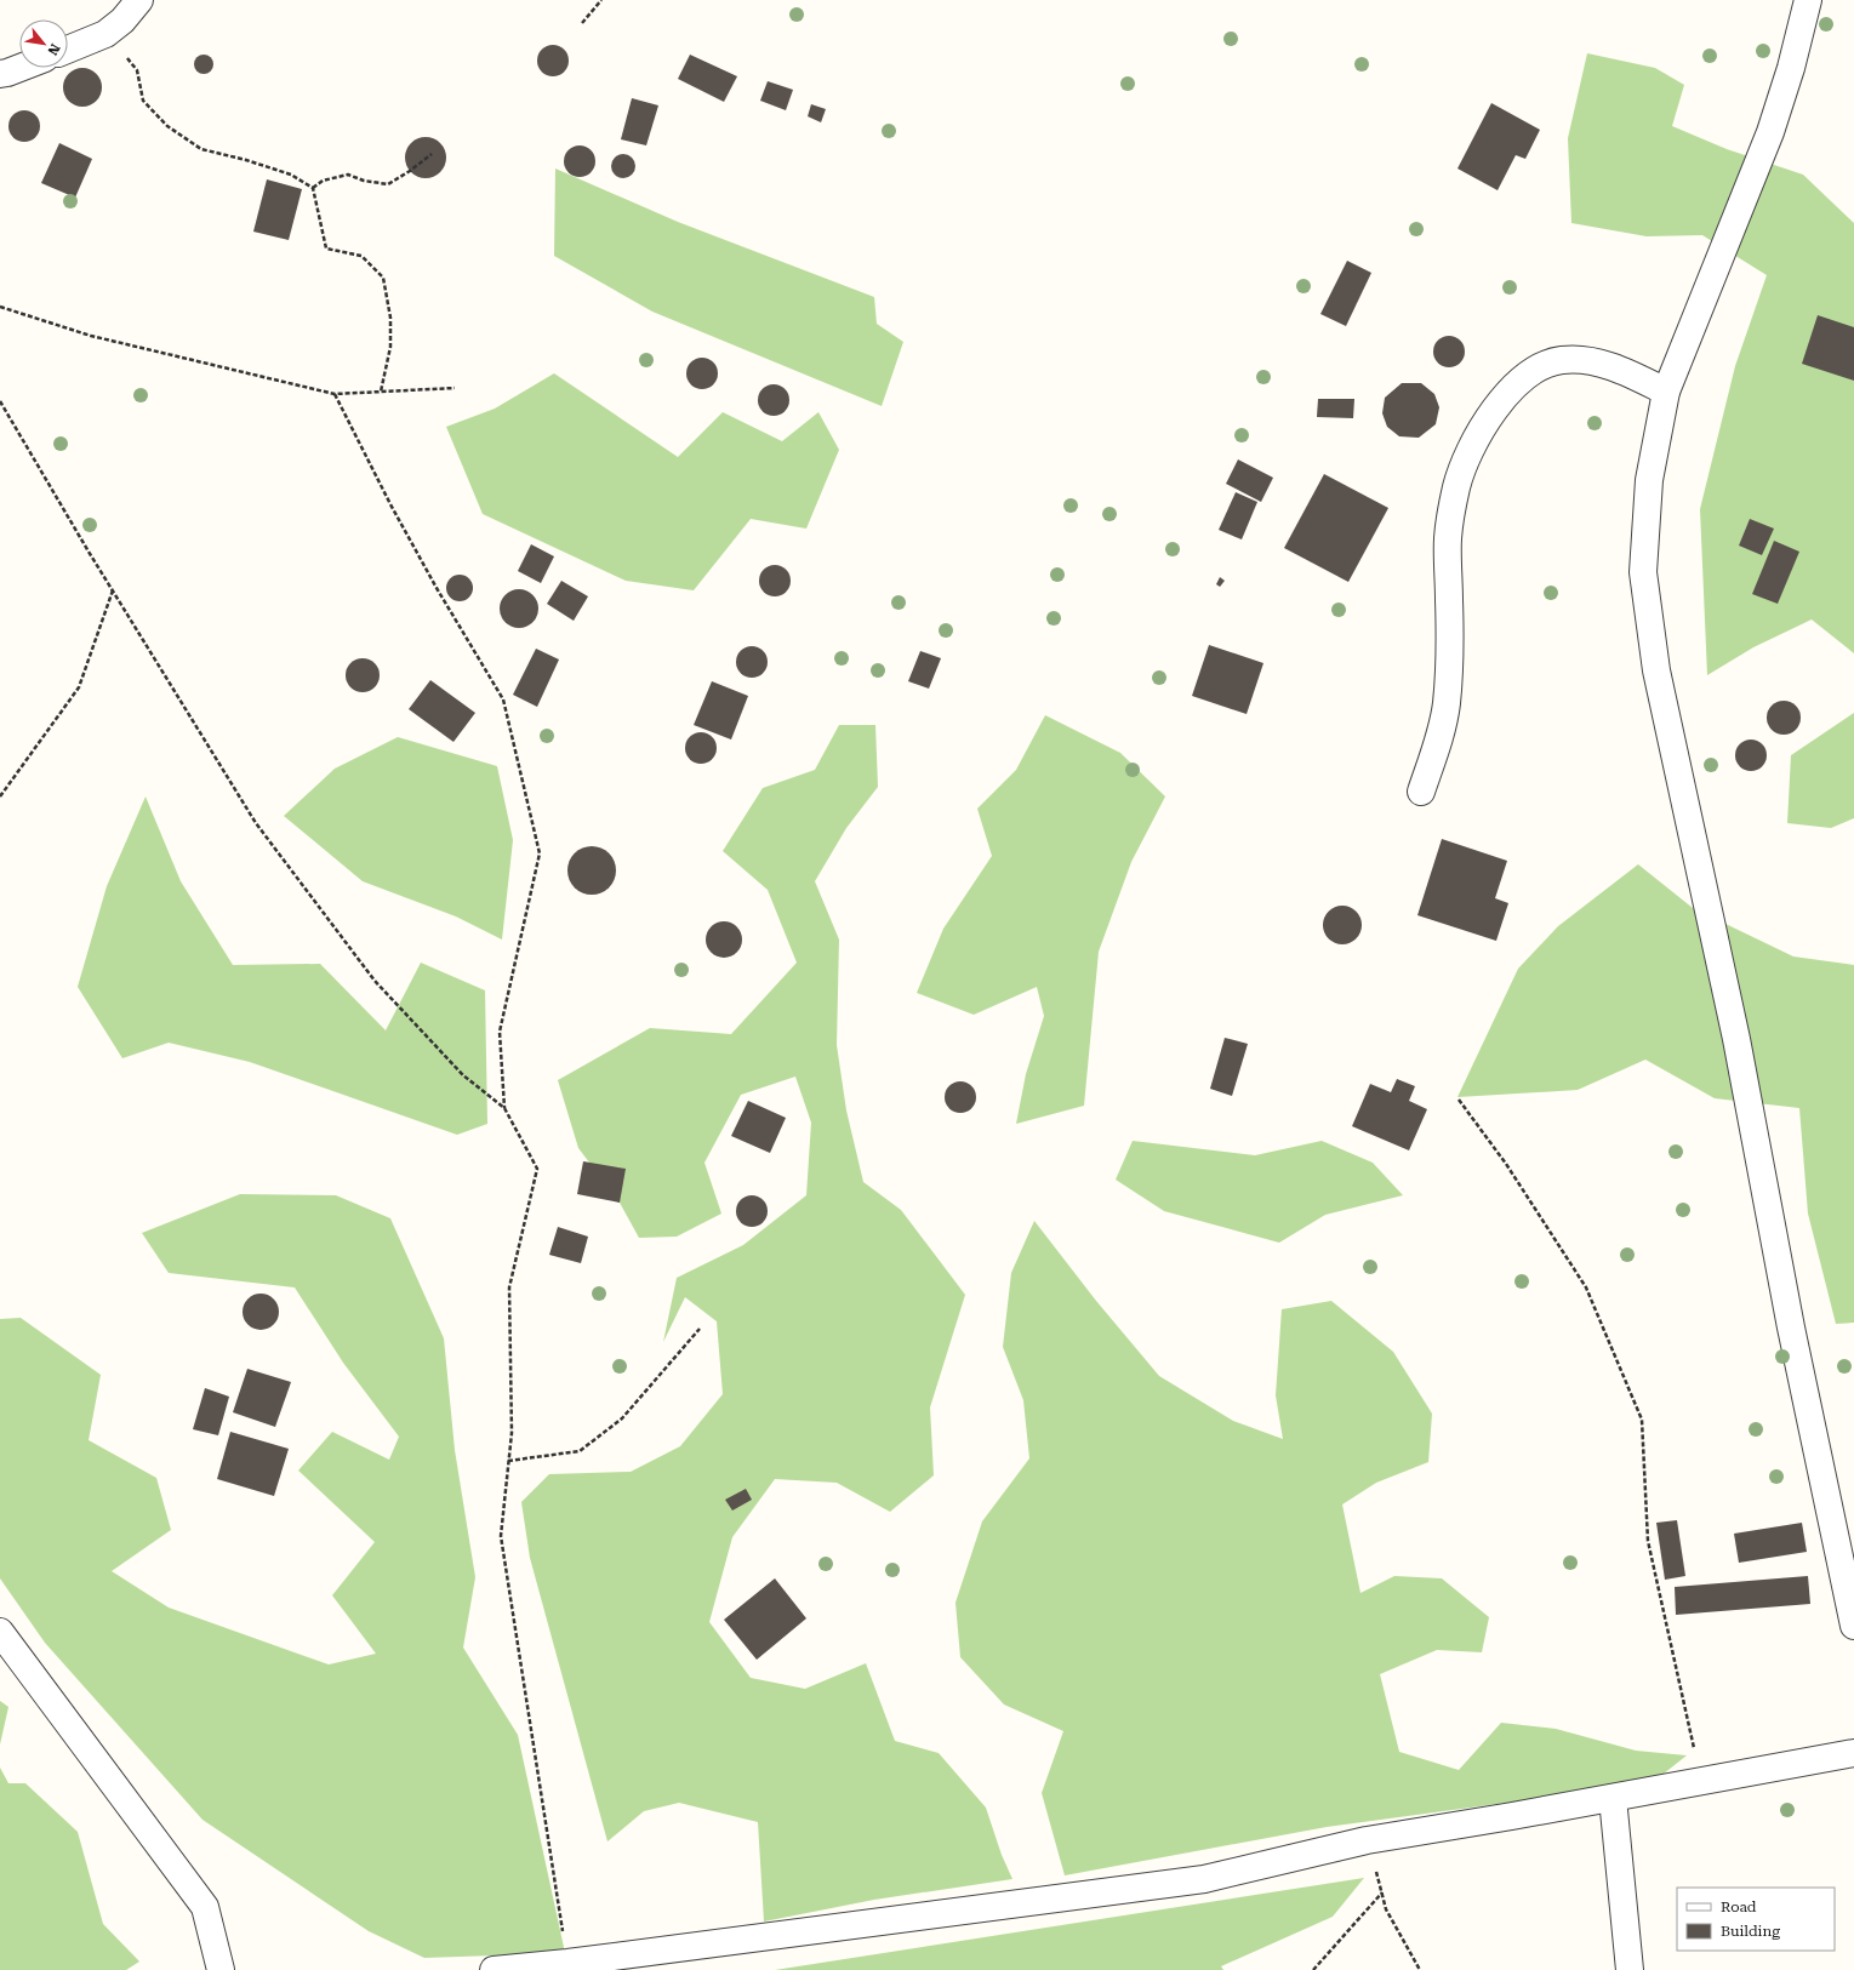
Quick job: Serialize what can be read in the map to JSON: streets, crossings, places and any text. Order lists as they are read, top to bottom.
{
  "legend": ["Road", "Building"],
  "north": "bottom right"
}
